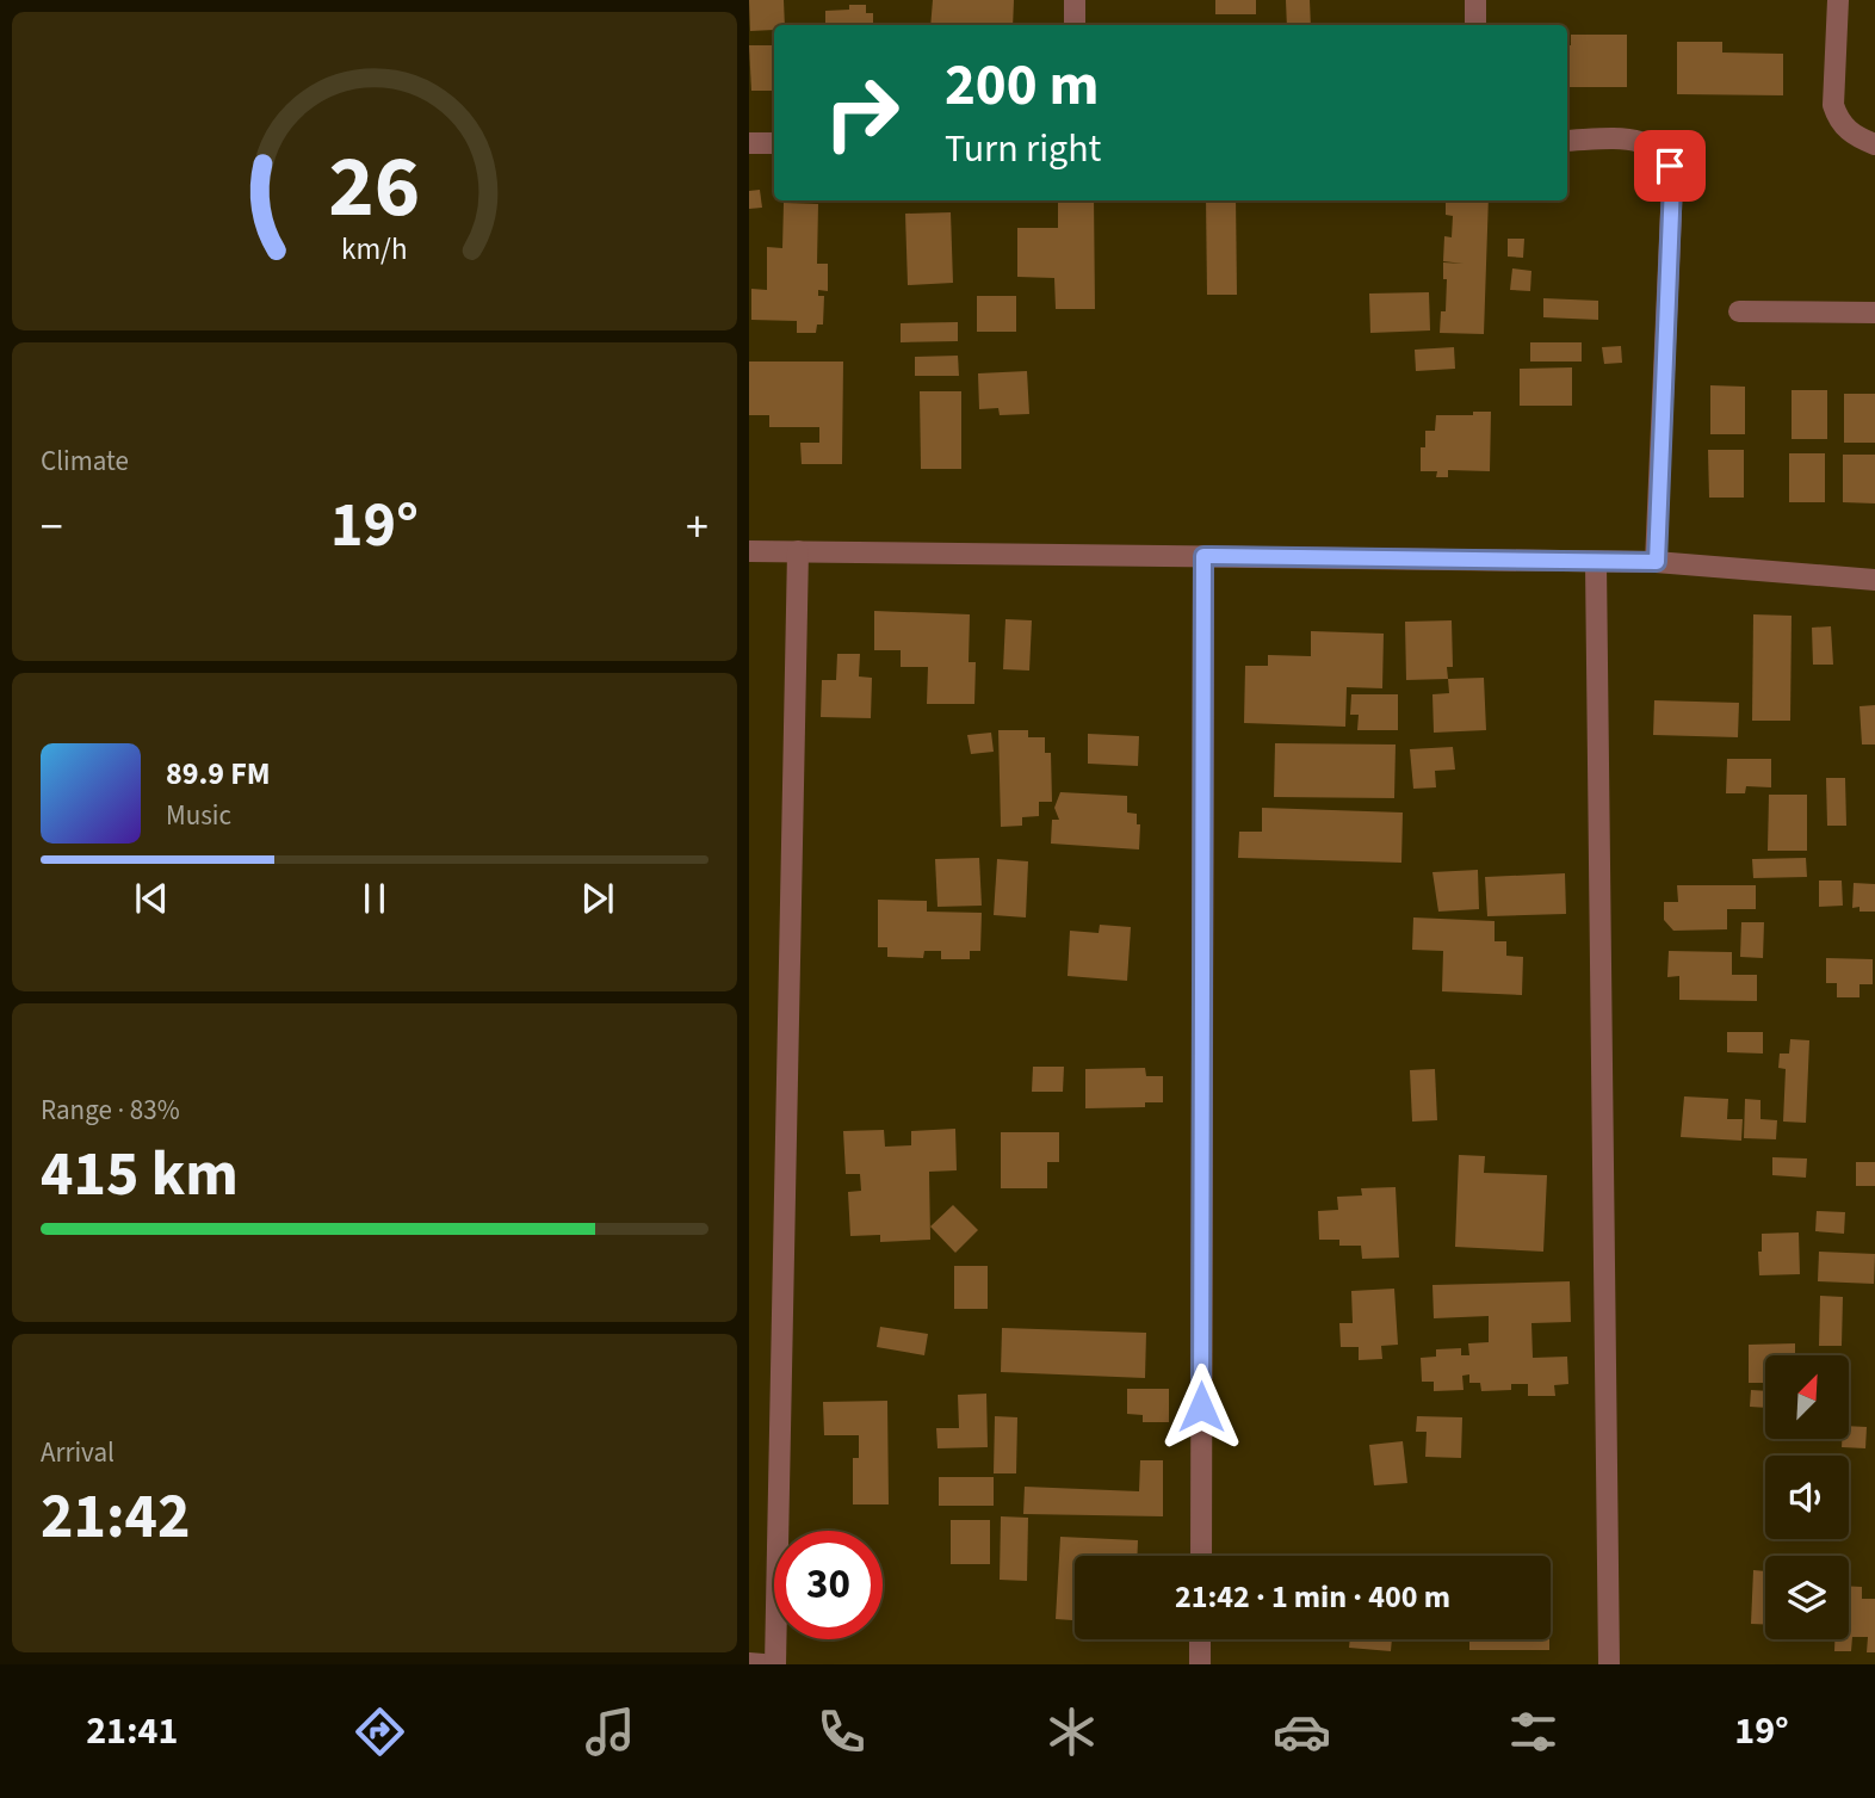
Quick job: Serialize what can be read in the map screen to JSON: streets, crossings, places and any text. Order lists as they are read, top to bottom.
{
  "north": "top right",
  "page": {
    "turn": ["200 m", "Turn right"],
    "tile": [
      "Climate",
      ["Range · 83%", "415 km"],
      ["Arrival", "21:42"]
    ],
    "heat": ["−", "19°", "+"],
    "song": ["89.9 FM", "Music"],
    "limit": "30",
    "trip": "21:42 · 1 min · 400 m",
    "tabs": ["21:41", "19°"],
    "gauge": ["26", "km/h"]
  }
}
